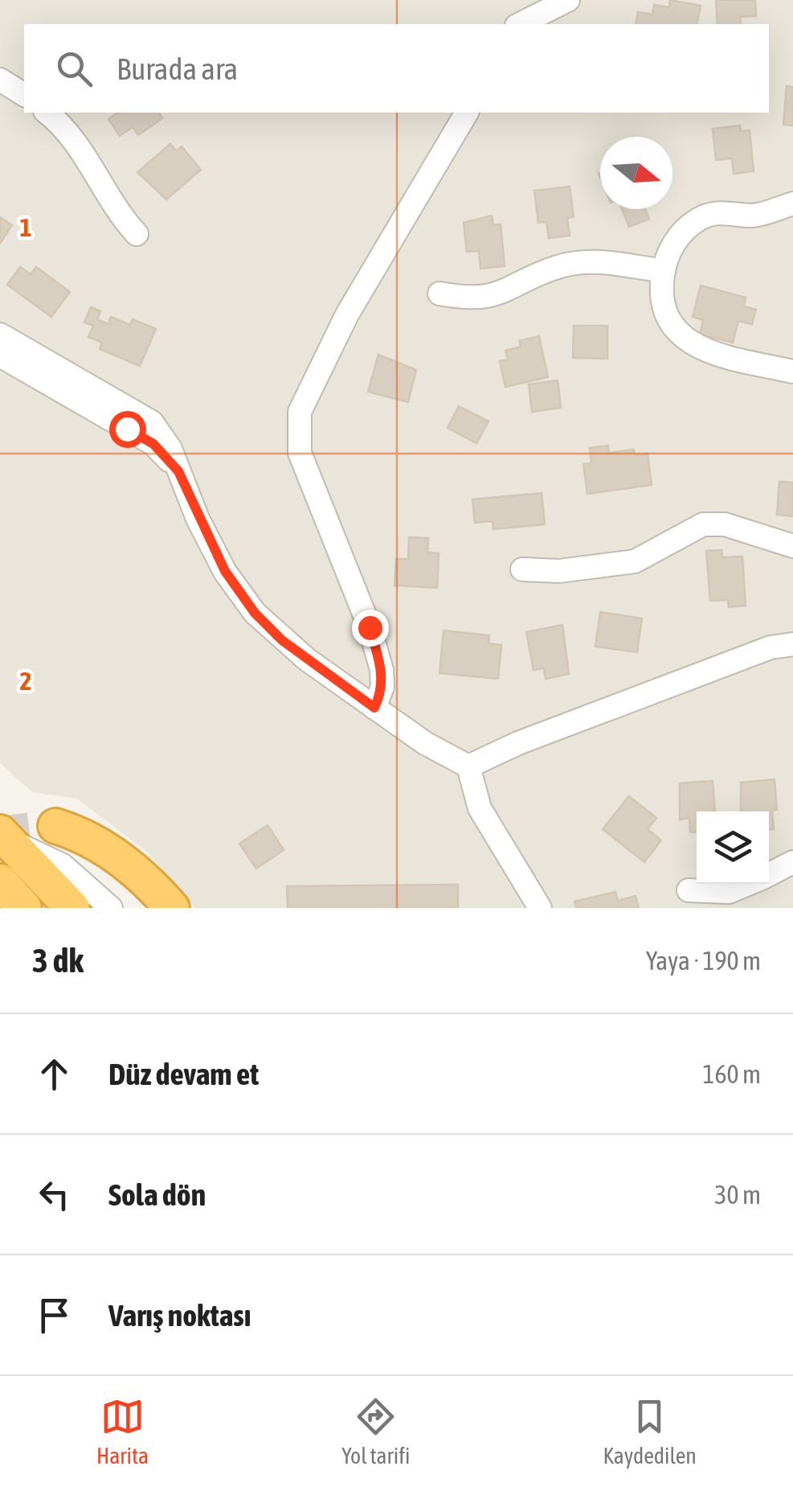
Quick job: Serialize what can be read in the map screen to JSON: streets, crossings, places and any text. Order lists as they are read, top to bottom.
{
  "north": "right",
  "page": {
    "search": "Burada ara",
    "heading": ["3 dk", "Yaya · 190 m"],
    "list": [
      ["Düz devam et", "160 m"],
      ["Sola dön", "30 m"],
      "Varış noktası"
    ],
    "nav": ["Harita", "Yol tarifi", "Kaydedilen"]
  },
  "grid": {
    "rows": ["1", "2"]
  }
}
